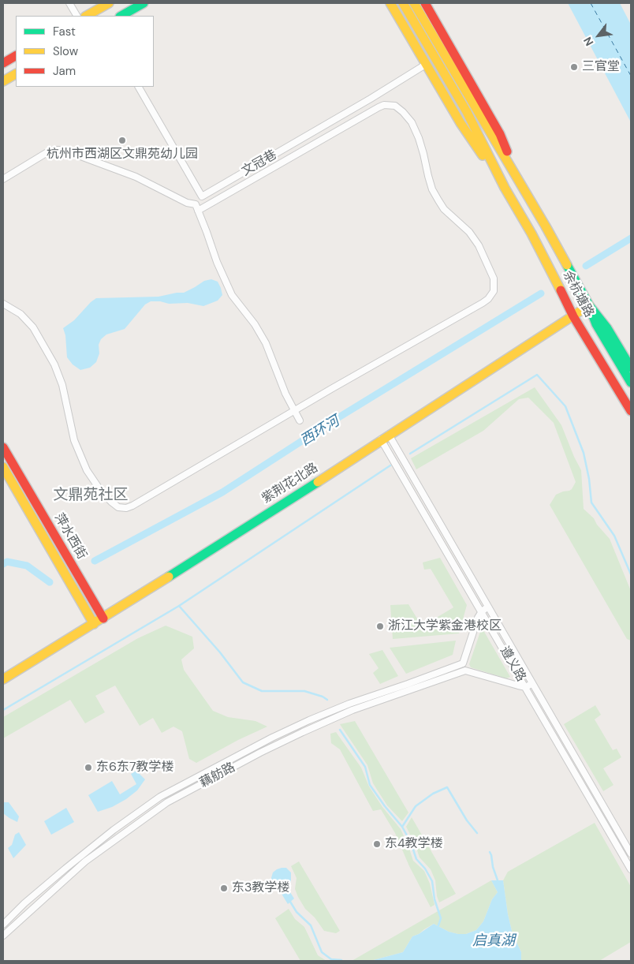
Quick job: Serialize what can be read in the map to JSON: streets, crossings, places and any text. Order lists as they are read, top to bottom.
{
  "streets": {
    "main road": ["余杭塘路", "紫荆花北路", "萍水西街"],
    "street": ["文冠巷", "遵义路", "藕舫路"]
  },
  "crossings": [
    ["文冠巷", "余杭塘路"],
    ["余杭塘路", "紫荆花北路"],
    ["紫荆花北路", "萍水西街"],
    ["紫荆花北路", "遵义路"],
    ["遵义路", "藕舫路"]
  ],
  "districts": ["文鼎苑社区"],
  "water": ["西环河", "启真湖"],
  "places": [
    "三官堂",
    "杭州市西湖区文鼎苑幼儿园",
    "浙江大学紫金港校区",
    "东6东7教学楼",
    "东4教学楼",
    "东3教学楼"
  ],
  "legend": ["Fast", "Slow", "Jam"],
  "north": "bottom left"
}
